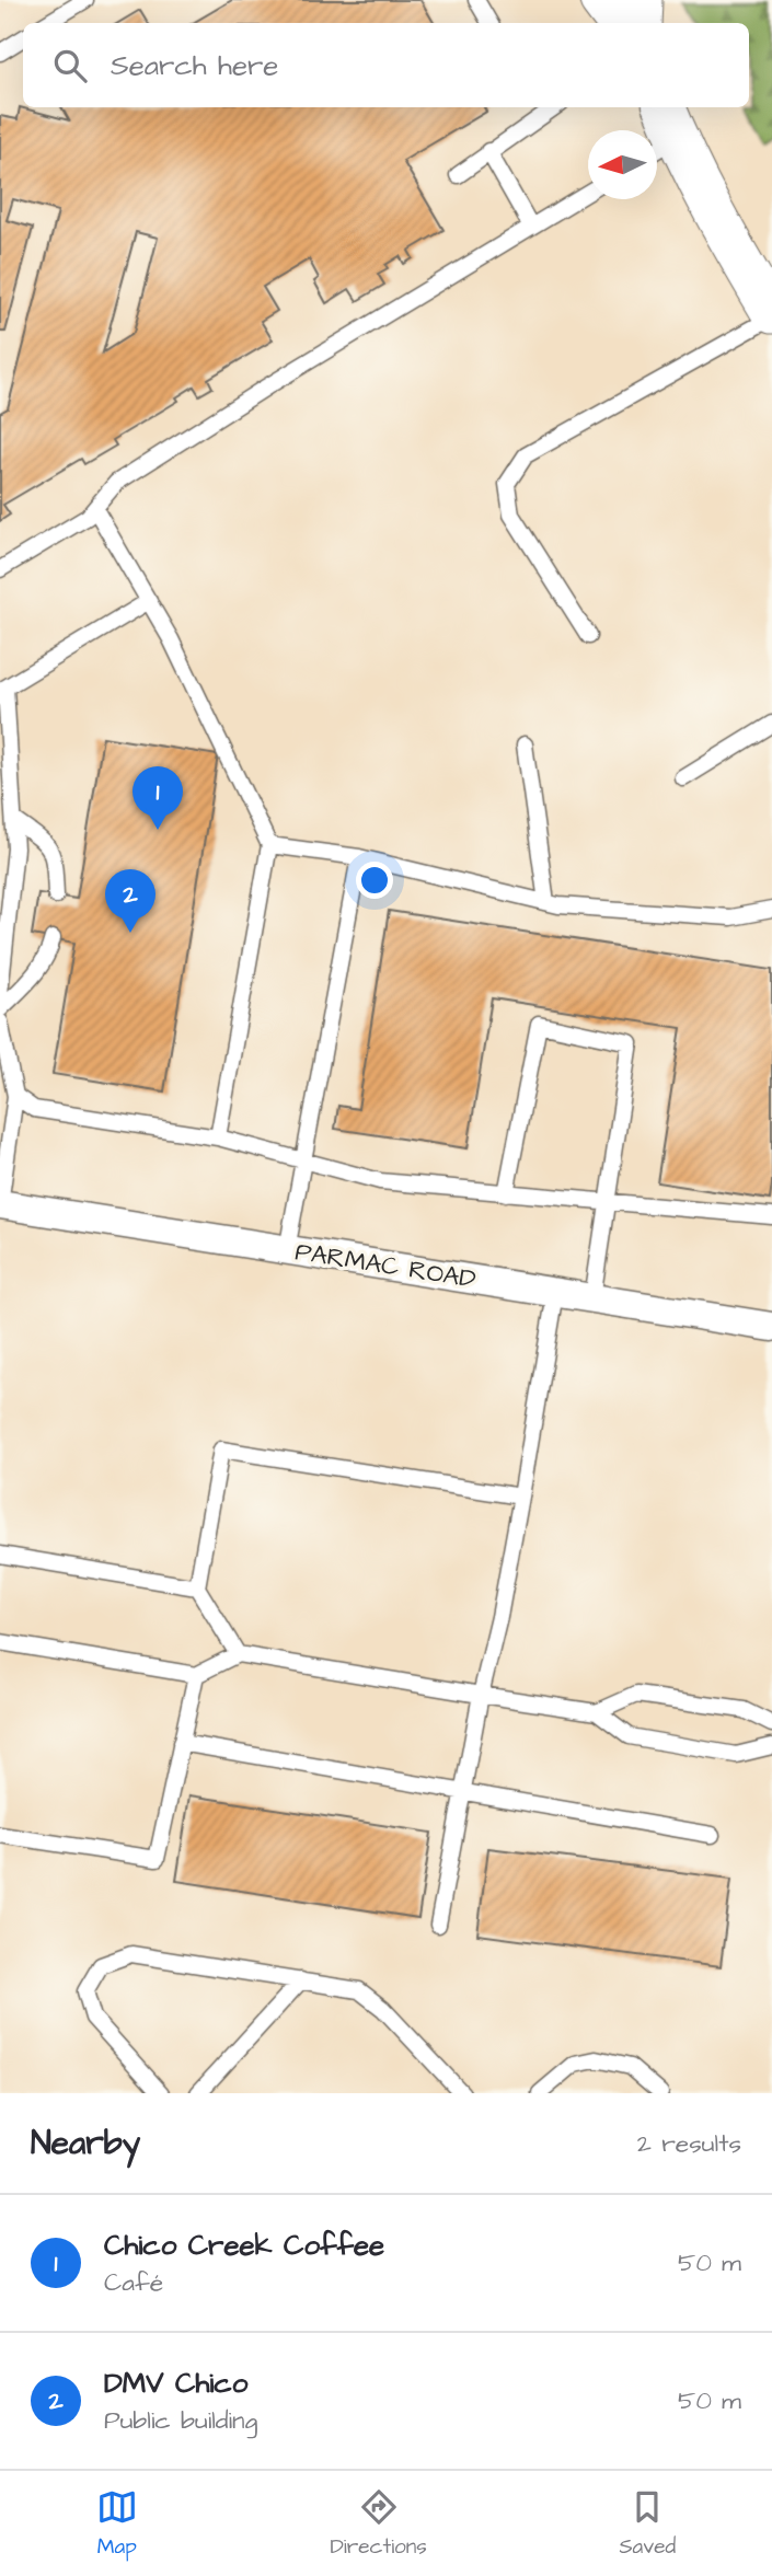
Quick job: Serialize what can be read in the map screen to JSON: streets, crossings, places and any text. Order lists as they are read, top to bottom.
{
  "streets": {
    "street": ["PARMAC ROAD"]
  },
  "north": "left",
  "page": {
    "search": "Search here",
    "pins": ["1", "2"],
    "heading": ["Nearby", "2 results"],
    "list": [
      {
        "mark": "1",
        "name": "Chico Creek Coffee",
        "note": "Café",
        "value": "50 m"
      },
      {
        "mark": "2",
        "name": "DMV Chico",
        "note": "Public building",
        "value": "50 m"
      }
    ],
    "nav": ["Map", "Directions", "Saved"]
  }
}
